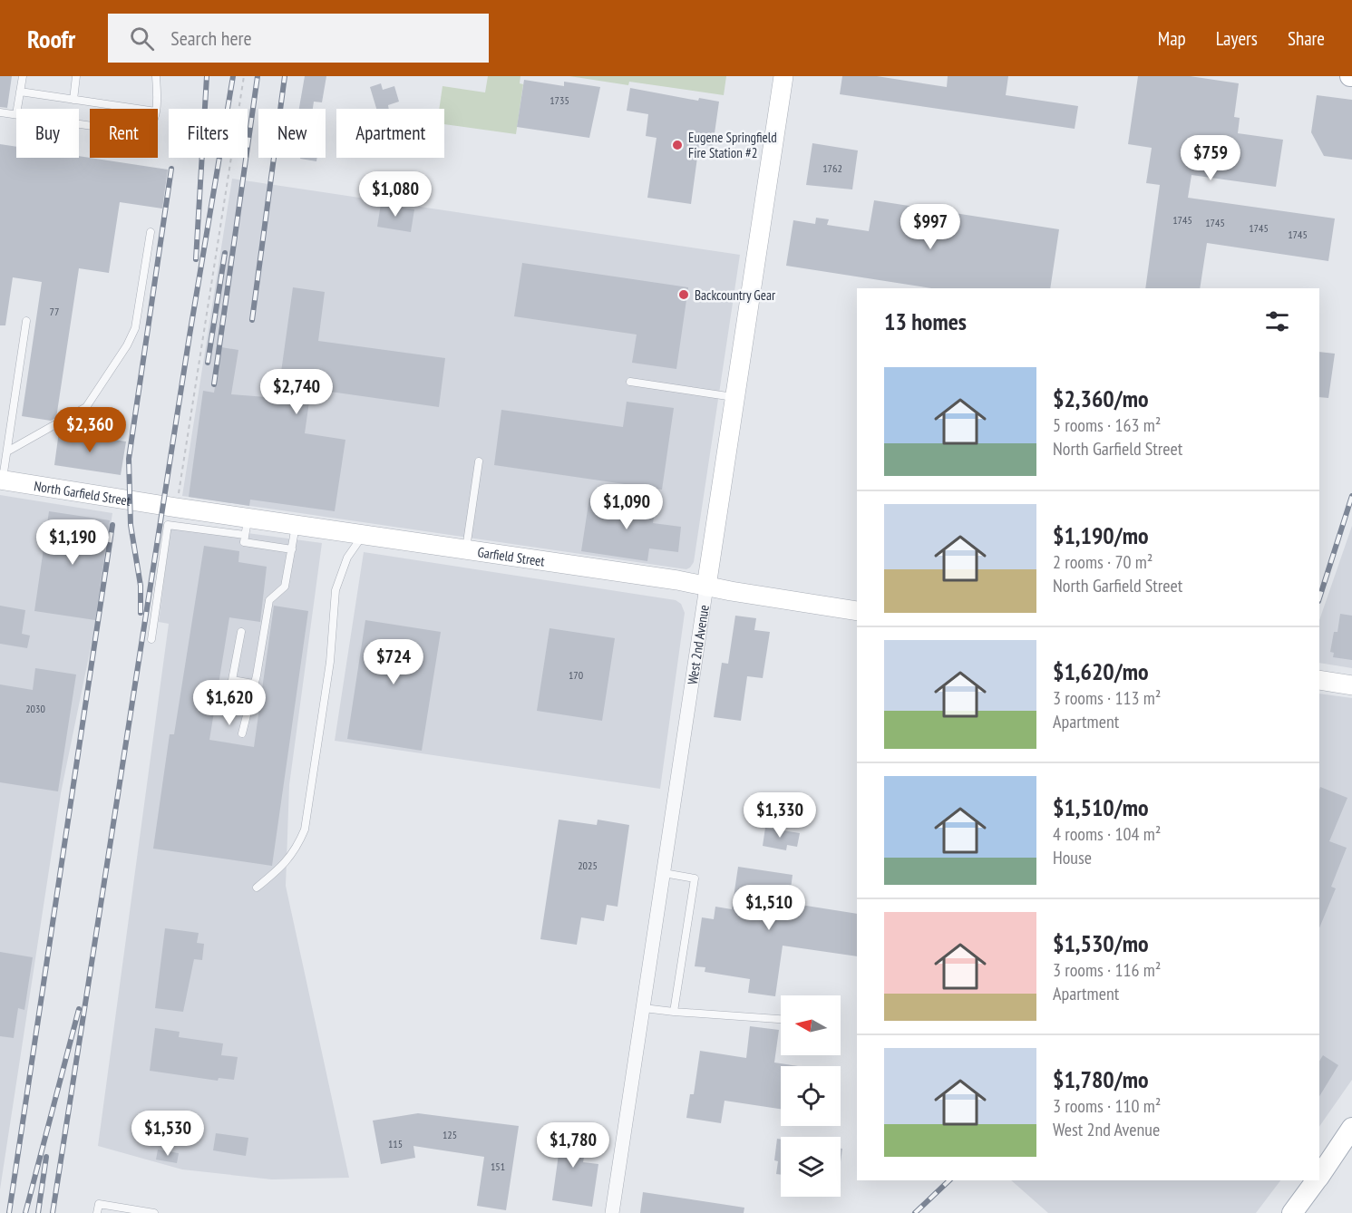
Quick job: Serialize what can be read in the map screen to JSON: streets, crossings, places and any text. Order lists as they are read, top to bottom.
{
  "streets": {
    "street": ["North Garfield Street", "Garfield Street", "West 2nd Avenue"]
  },
  "crossings": [
    ["North Garfield Street", "Garfield Street"],
    ["Garfield Street", "West 2nd Avenue"]
  ],
  "places": ["Eugene Springfield Fire Station #2", "Backcountry Gear"],
  "house_numbers": [
    "1735",
    "1762",
    "1745",
    "1745",
    "1745",
    "1745",
    "77",
    "170",
    "2030",
    "2025",
    "125",
    "115",
    "151"
  ],
  "north": "left",
  "page": {
    "header": "Roofr",
    "search": "Search here",
    "nav": ["Map", "Layers", "Share"],
    "chip": [
      "Buy",
      "Rent",
      "Filters",
      "New",
      "Apartment"
    ],
    "price": [
      "$759",
      "$1,080",
      "$997",
      "$2,740",
      "$2,360",
      "$1,090",
      "$1,190",
      "$724",
      "$1,620",
      "$1,330",
      "$1,510",
      "$1,530",
      "$1,780"
    ],
    "heading": "13 homes",
    "list": [
      {
        "name": "$2,360/mo",
        "note": "5 rooms · 163 m² · North Garfield Street"
      },
      {
        "name": "$1,190/mo",
        "note": "2 rooms · 70 m² · North Garfield Street"
      },
      {
        "name": "$1,620/mo",
        "note": "3 rooms · 113 m² · Apartment"
      },
      {
        "name": "$1,510/mo",
        "note": "4 rooms · 104 m² · House"
      },
      {
        "name": "$1,530/mo",
        "note": "3 rooms · 116 m² · Apartment"
      },
      {
        "name": "$1,780/mo",
        "note": "3 rooms · 110 m² · West 2nd Avenue"
      }
    ]
  }
}
